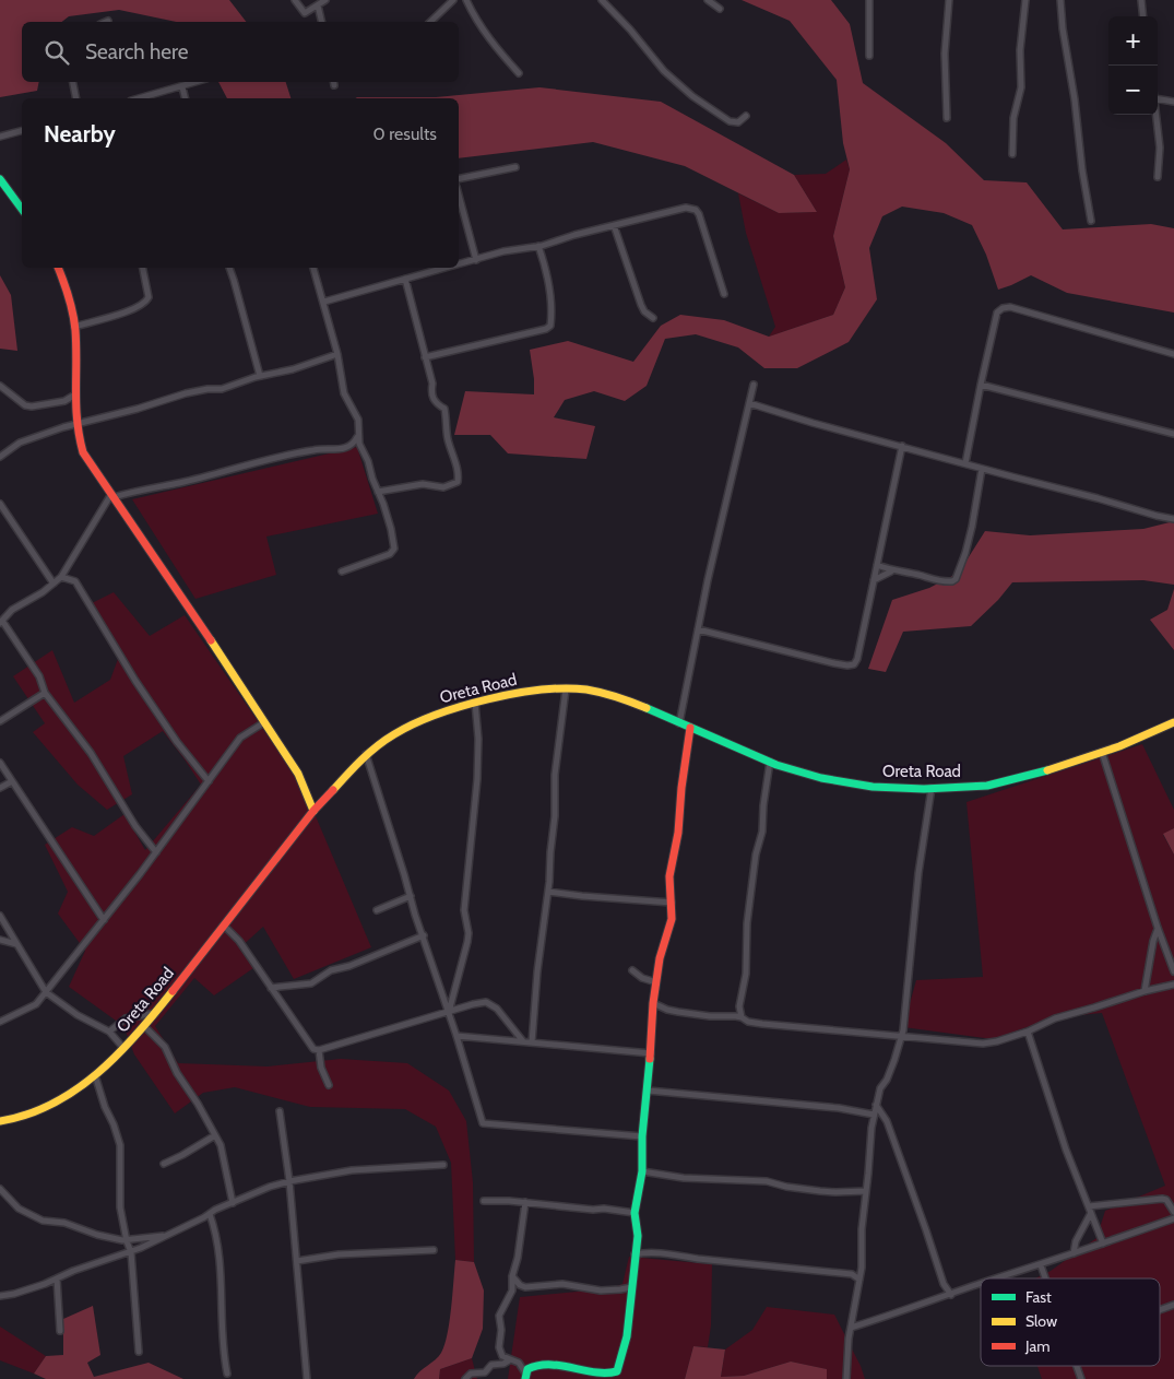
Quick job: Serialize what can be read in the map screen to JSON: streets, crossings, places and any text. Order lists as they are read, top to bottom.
{
  "streets": {
    "street": ["Oreta Road"]
  },
  "legend": ["Fast", "Slow", "Jam"],
  "page": {
    "map_buttons": ["+", "−"],
    "search": "Search here",
    "heading": ["Nearby", "0 results"]
  }
}
